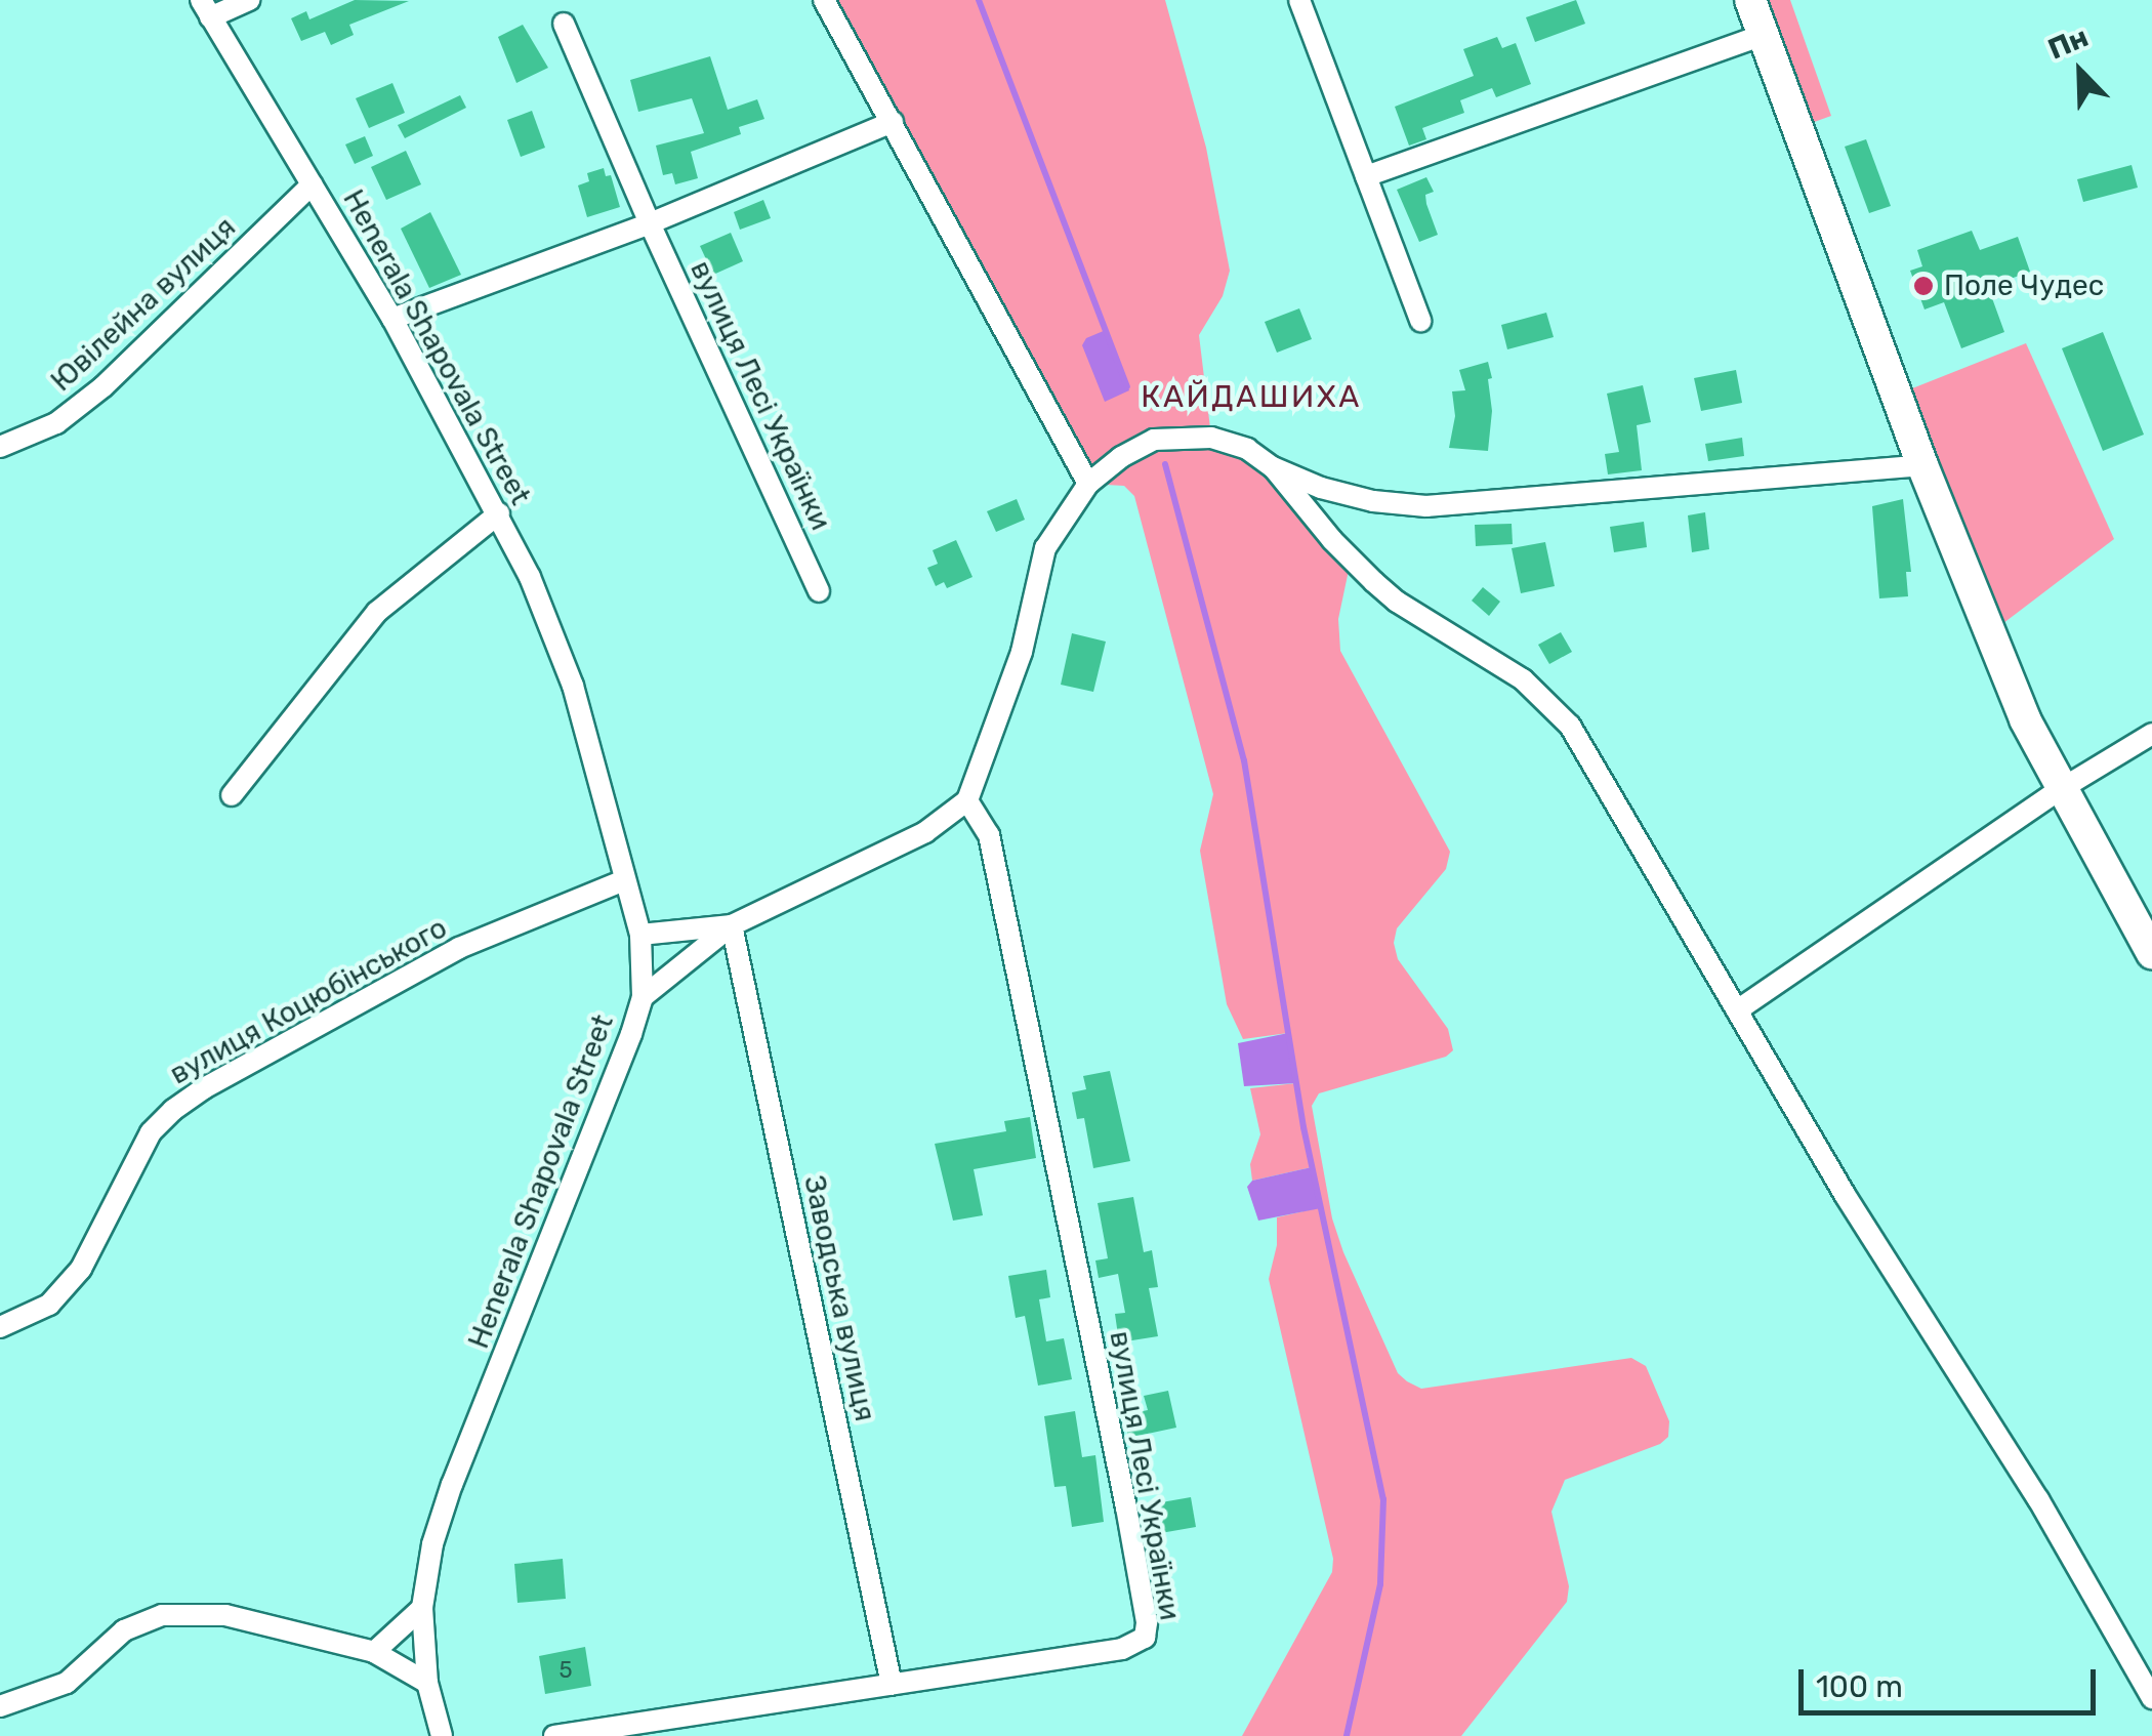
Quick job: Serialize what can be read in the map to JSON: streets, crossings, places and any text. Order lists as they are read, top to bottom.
{
  "streets": {
    "street": [
      "Ювілейна вулиця",
      "Henerala Shapovala Street",
      "вулиця Лесі Українки",
      "вулиця Коцюбінського",
      "Заводська вулиця"
    ]
  },
  "crossings": [
    ["Ювілейна вулиця", "Henerala Shapovala Street"],
    ["Henerala Shapovala Street", "вулиця Коцюбінського"],
    ["вулиця Лесі Українки", "Заводська вулиця"]
  ],
  "districts": ["КАЙДАШИХА"],
  "places": ["Поле Чудес"],
  "house_numbers": ["5"],
  "scale_bar": "100 m",
  "north": "top left"
}
